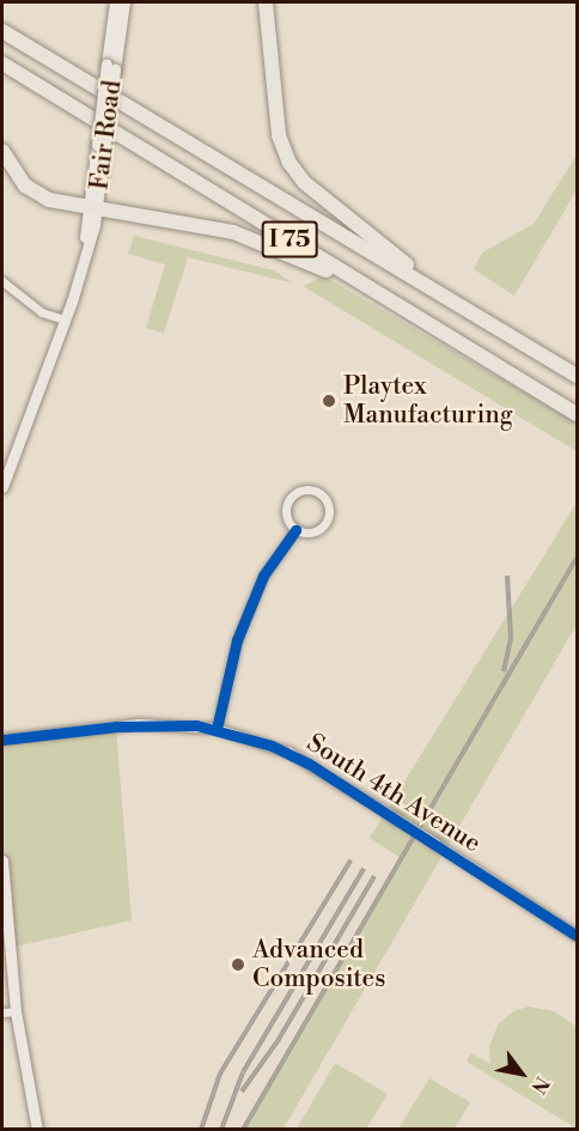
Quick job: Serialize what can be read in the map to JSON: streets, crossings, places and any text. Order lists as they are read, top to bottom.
{
  "streets": {
    "highway": ["I 75"],
    "main road": ["Fair Road"],
    "street": ["South 4th Avenue"]
  },
  "places": ["Playtex Manufacturing", "Advanced Composites"],
  "north": "bottom right"
}
